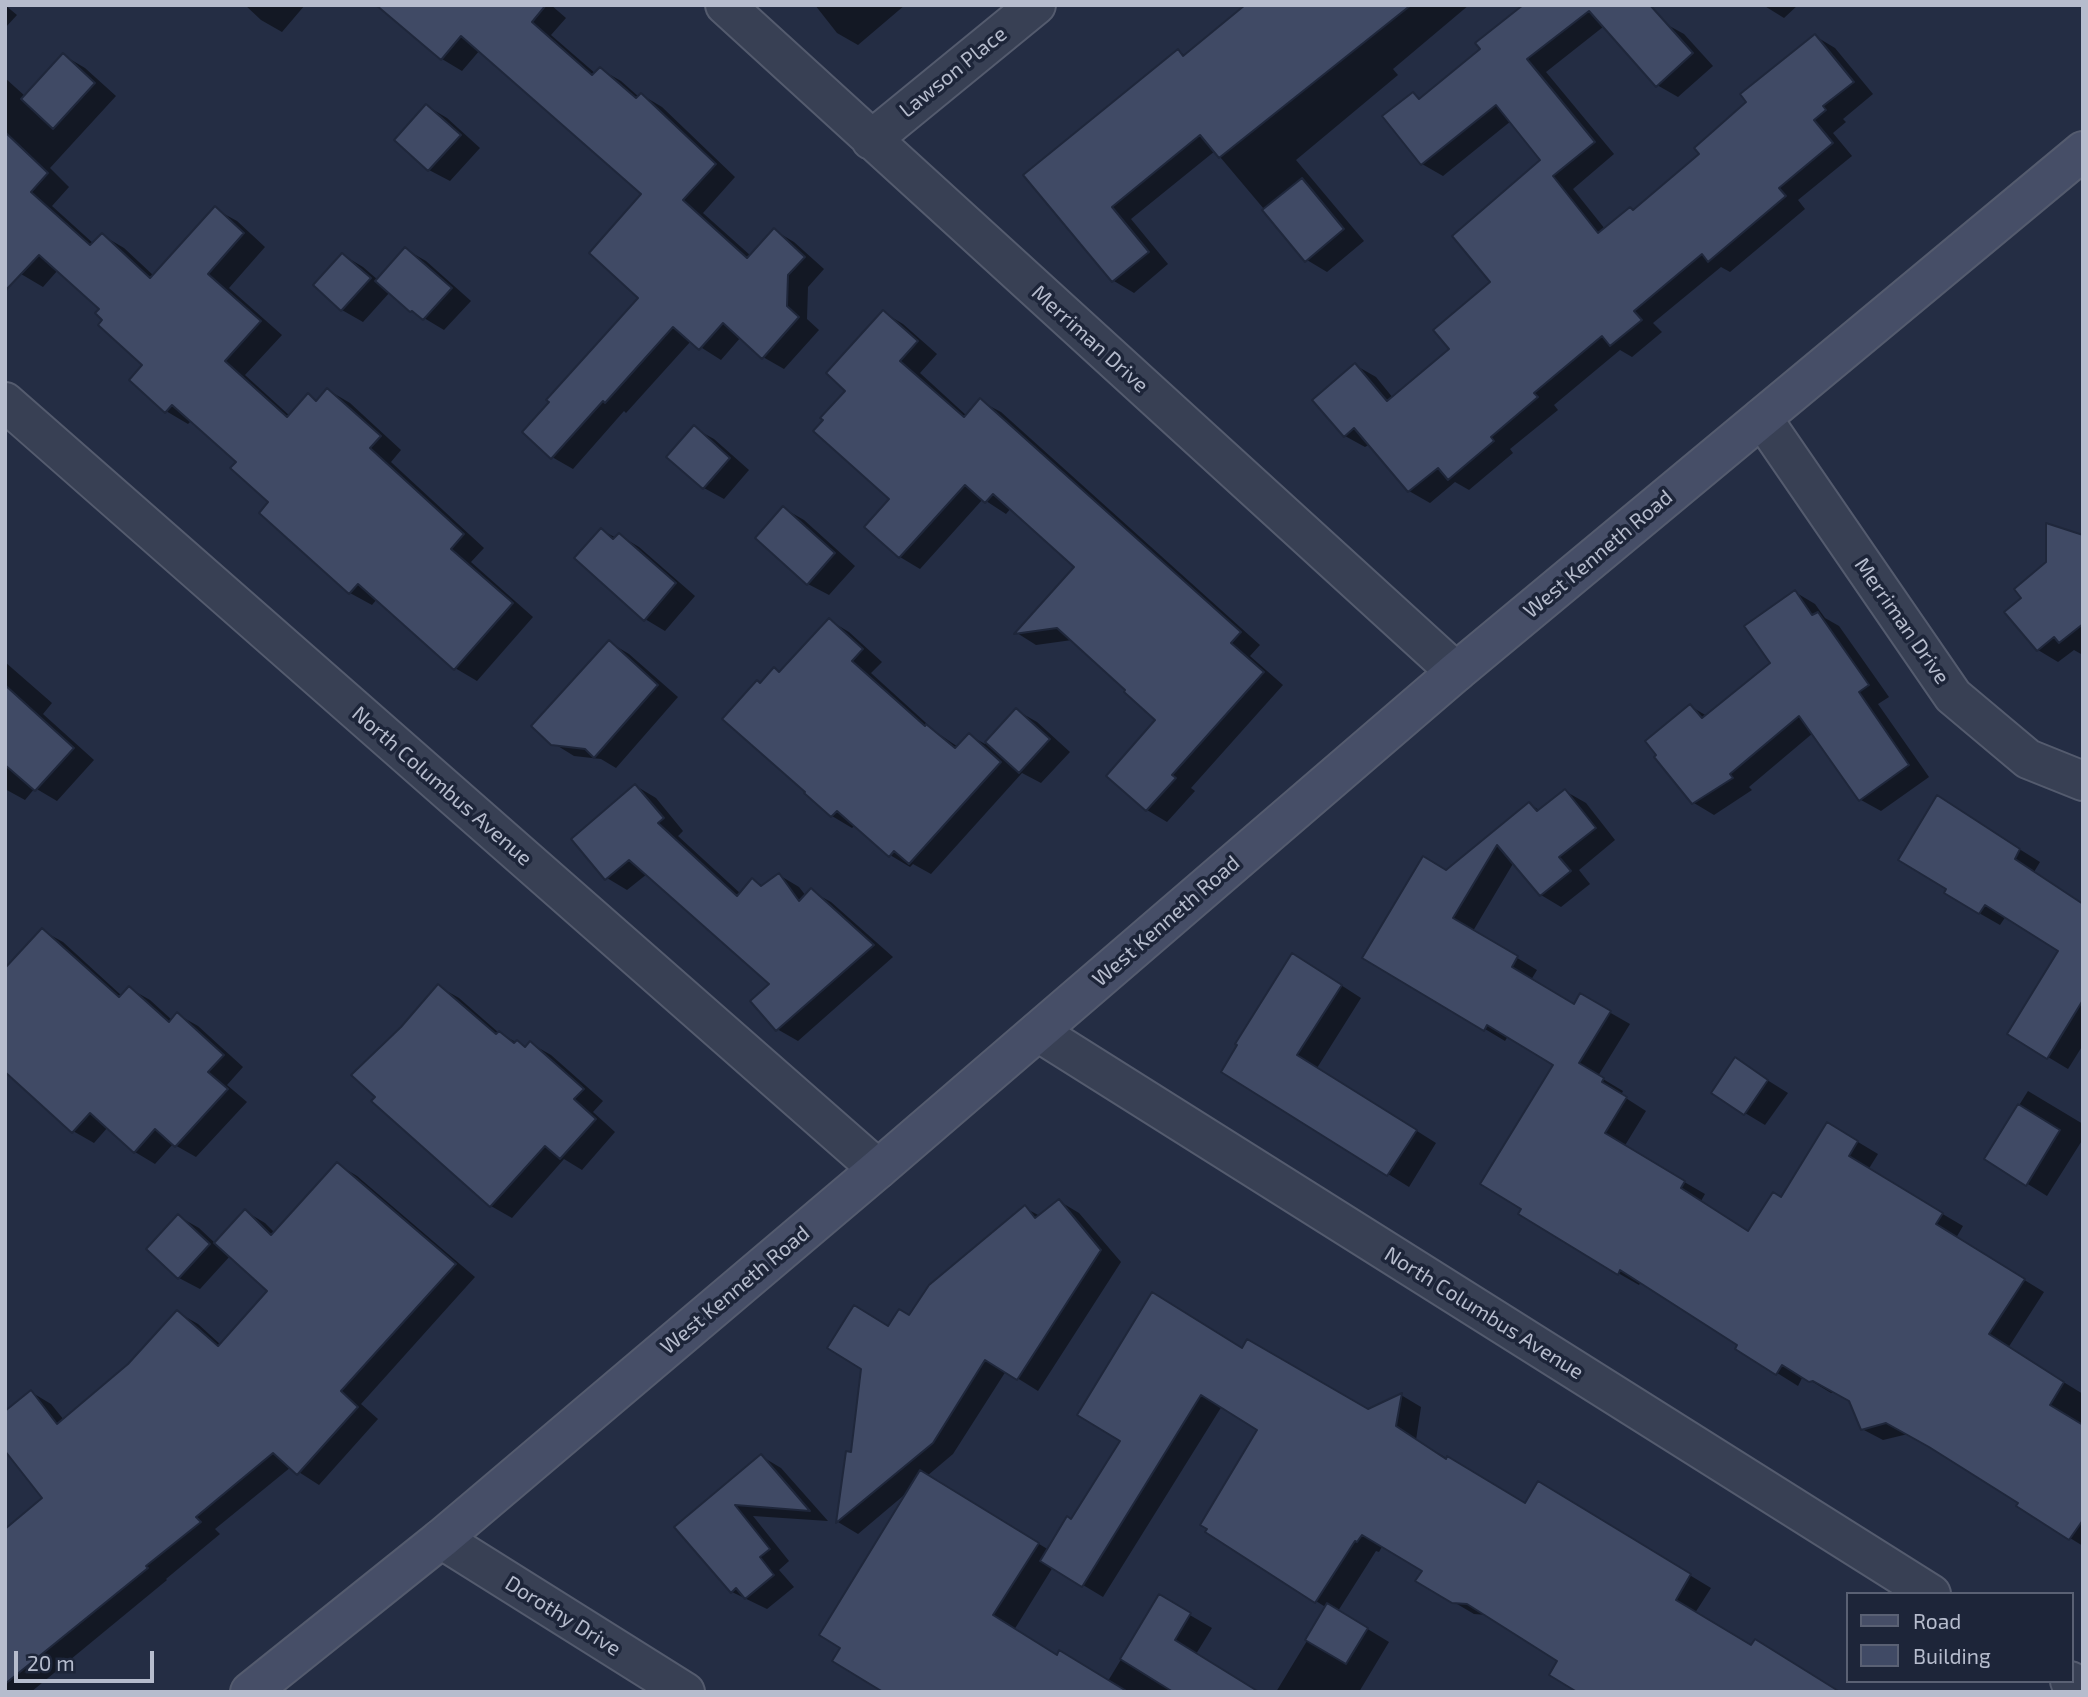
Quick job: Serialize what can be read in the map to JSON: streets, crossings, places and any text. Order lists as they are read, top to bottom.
{
  "streets": {
    "street": [
      "Lawson Place",
      "Merriman Drive",
      "West Kenneth Road",
      "North Columbus Avenue",
      "Dorothy Drive"
    ]
  },
  "crossings": [
    ["Lawson Place", "Merriman Drive"],
    ["Merriman Drive", "West Kenneth Road"],
    ["West Kenneth Road", "North Columbus Avenue"],
    ["West Kenneth Road", "Dorothy Drive"]
  ],
  "legend": ["Road", "Building"],
  "scale_bar": "20 m"
}
